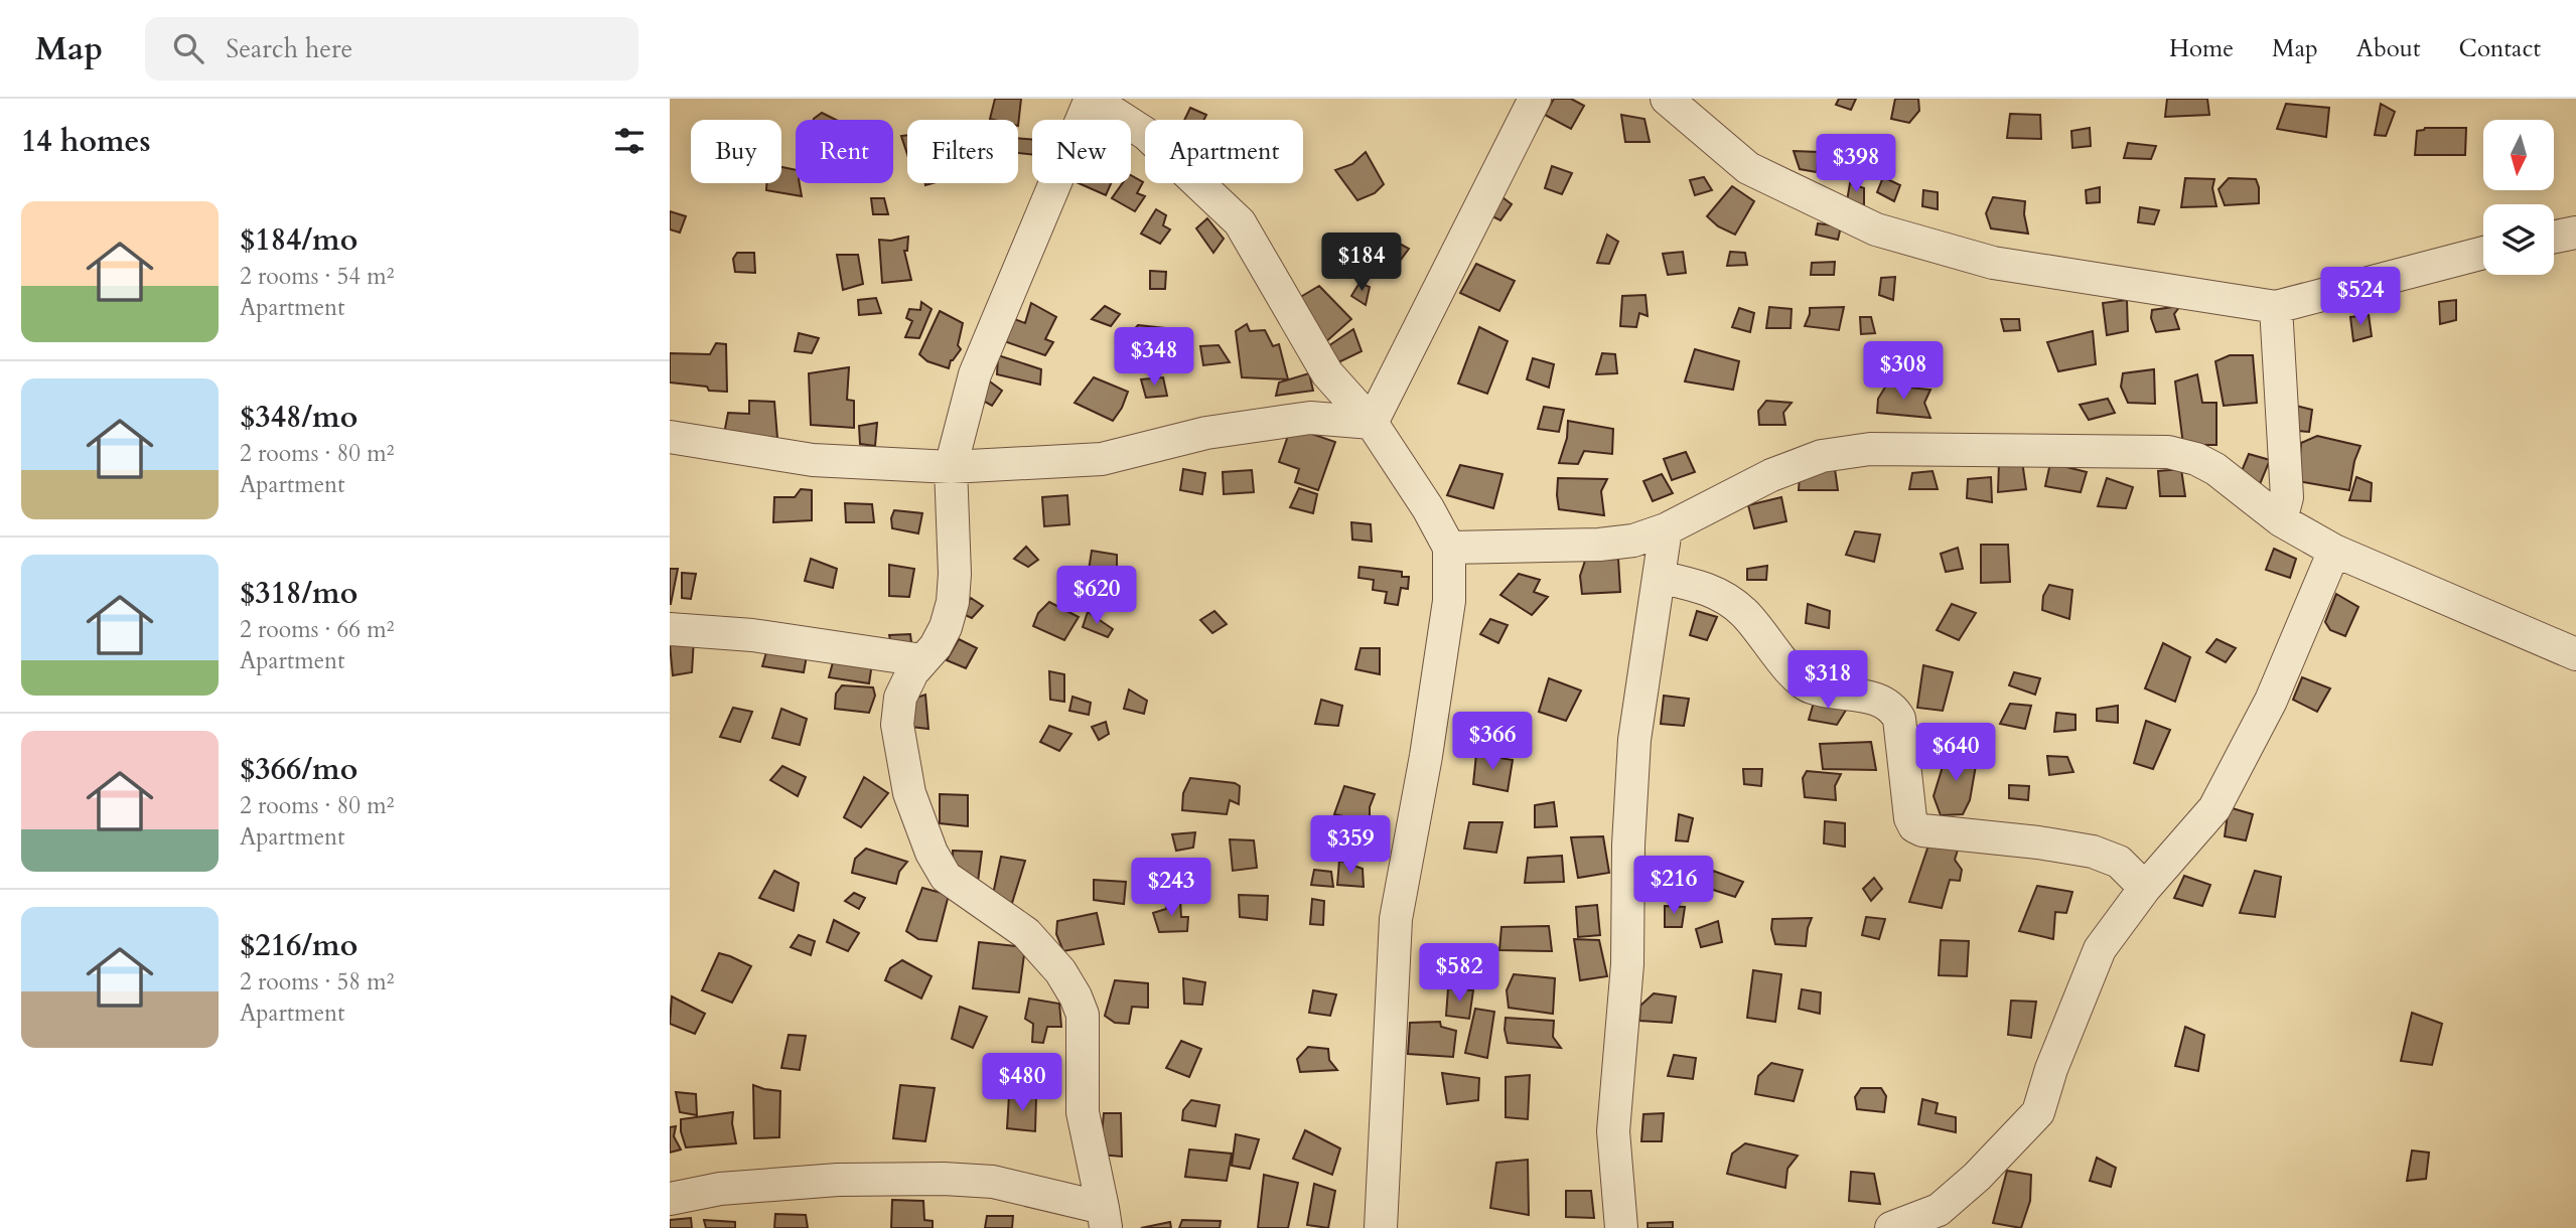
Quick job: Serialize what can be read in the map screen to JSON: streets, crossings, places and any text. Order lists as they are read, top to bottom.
{
  "north": "bottom",
  "page": {
    "header": "Map",
    "search": "Search here",
    "nav": [
      "Home",
      "Map",
      "About",
      "Contact"
    ],
    "heading": "14 homes",
    "chip": [
      "Buy",
      "Rent",
      "Filters",
      "New",
      "Apartment"
    ],
    "price": [
      "$398",
      "$184",
      "$524",
      "$348",
      "$308",
      "$620",
      "$318",
      "$366",
      "$640",
      "$359",
      "$216",
      "$243",
      "$582",
      "$480"
    ],
    "list": [
      {
        "name": "$184/mo",
        "note": "2 rooms · 54 m² · Apartment"
      },
      {
        "name": "$348/mo",
        "note": "2 rooms · 80 m² · Apartment"
      },
      {
        "name": "$318/mo",
        "note": "2 rooms · 66 m² · Apartment"
      },
      {
        "name": "$366/mo",
        "note": "2 rooms · 80 m² · Apartment"
      },
      {
        "name": "$216/mo",
        "note": "2 rooms · 58 m² · Apartment"
      }
    ]
  }
}
